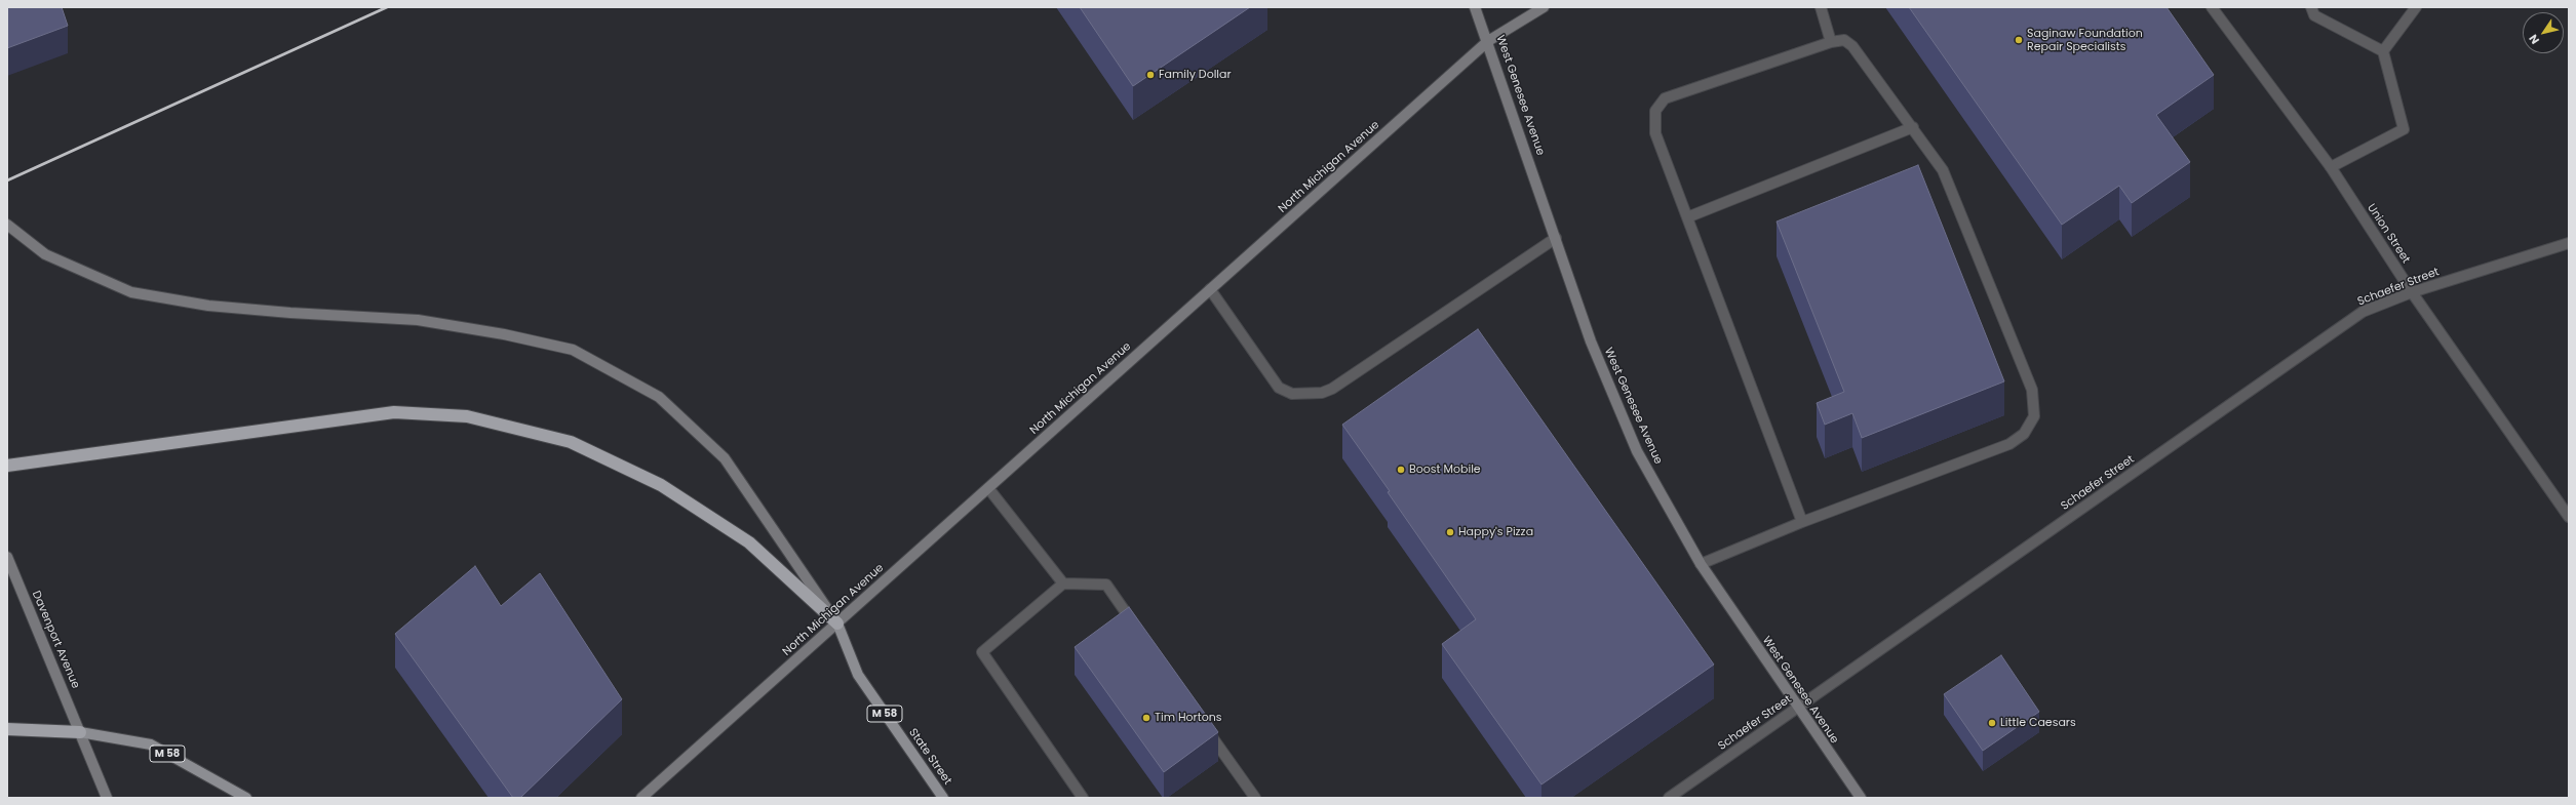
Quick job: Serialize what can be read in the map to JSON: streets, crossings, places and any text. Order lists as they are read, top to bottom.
{
  "streets": {
    "main road": [
      "West Genesee Avenue",
      "North Michigan Avenue",
      "Davenport Avenue",
      "M 58",
      "State Street"
    ],
    "street": ["Union Street", "Schaefer Street"]
  },
  "crossings": [
    ["West Genesee Avenue", "North Michigan Avenue"],
    ["West Genesee Avenue", "Schaefer Street"],
    ["North Michigan Avenue", "State Street"],
    ["Union Street", "Schaefer Street"],
    ["Davenport Avenue", "M 58"]
  ],
  "places": [
    "Saginaw Foundation Repair Specialists",
    "Family Dollar",
    "Boost Mobile",
    "Happy's Pizza",
    "Tim Hortons",
    "Little Caesars"
  ],
  "north": "bottom left"
}
